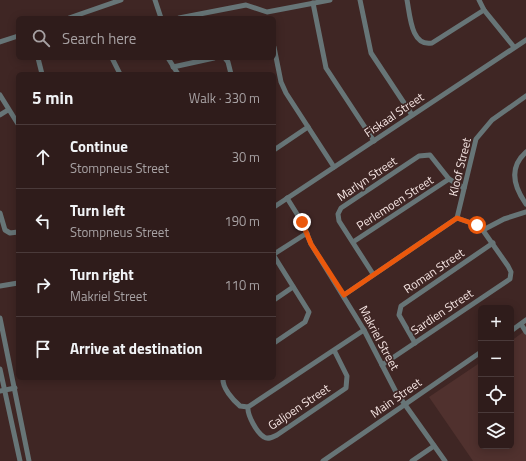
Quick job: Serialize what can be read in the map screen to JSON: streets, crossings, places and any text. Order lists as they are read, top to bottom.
{
  "streets": {
    "street": [
      "Fiskaal Street",
      "Kloof Street",
      "Marlyn Street",
      "Perlemoen Street",
      "Roman Street",
      "Sardien Street",
      "Makriel Street",
      "Main Street",
      "Galjoen Street"
    ]
  },
  "crossings": [
    ["Fiskaal Street", "Makriel Street"],
    ["Kloof Street", "Marlyn Street"],
    ["Marlyn Street", "Perlemoen Street"],
    ["Roman Street", "Sardien Street"],
    ["Sardien Street", "Makriel Street"],
    ["Makriel Street", "Main Street"]
  ],
  "page": {
    "search": "Search here",
    "heading": ["5 min", "Walk · 330 m"],
    "list": [
      ["Continue", "Stompneus Street", "30 m"],
      ["Turn left", "Stompneus Street", "190 m"],
      ["Turn right", "Makriel Street", "110 m"],
      "Arrive at destination"
    ],
    "map_buttons": ["+", "−"]
  }
}
